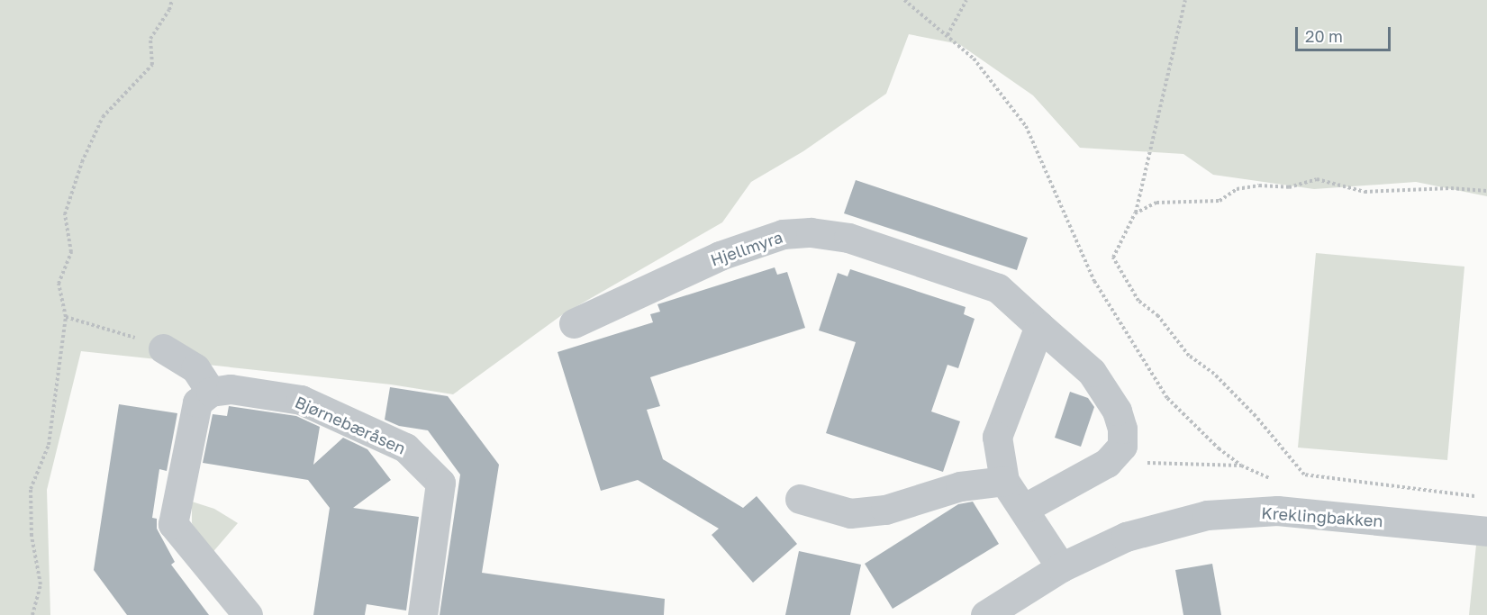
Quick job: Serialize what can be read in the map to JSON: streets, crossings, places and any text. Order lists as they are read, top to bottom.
{
  "streets": {
    "street": ["Hjellmyra", "Bjørnebæråsen", "Kreklingbakken"]
  },
  "scale_bar": "20 m"
}
